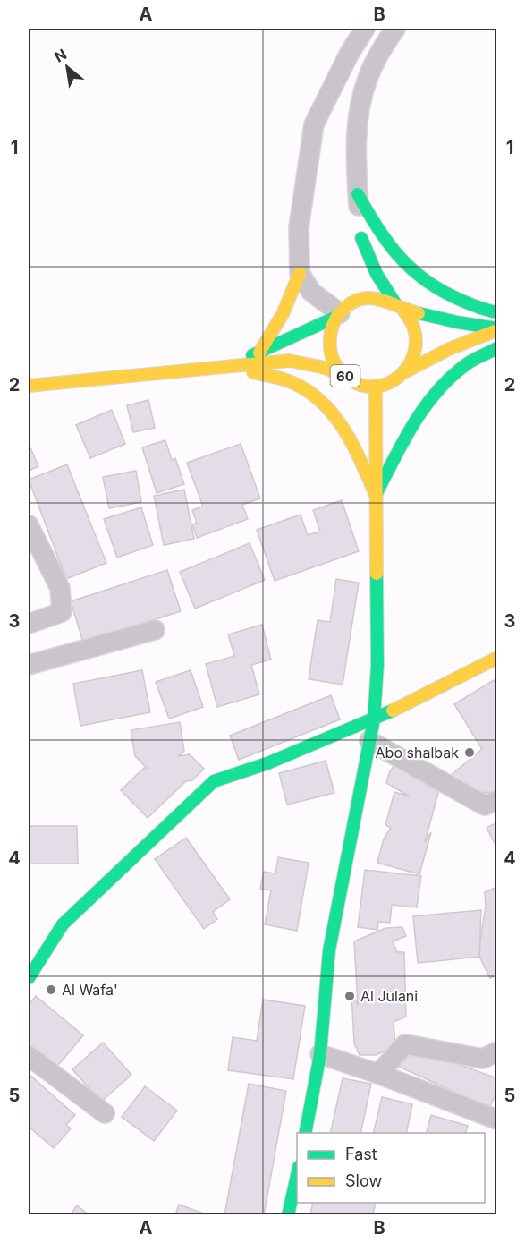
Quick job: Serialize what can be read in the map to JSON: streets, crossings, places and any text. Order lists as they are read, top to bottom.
{
  "streets": {
    "main road": ["60"]
  },
  "places": ["Abo shalbak", "Al Wafa'", "Al Julani"],
  "legend": ["Fast", "Slow"],
  "north": "top left",
  "grid": {
    "columns": ["A", "B"],
    "rows": [
      "1",
      "2",
      "3",
      "4",
      "5"
    ]
  }
}
